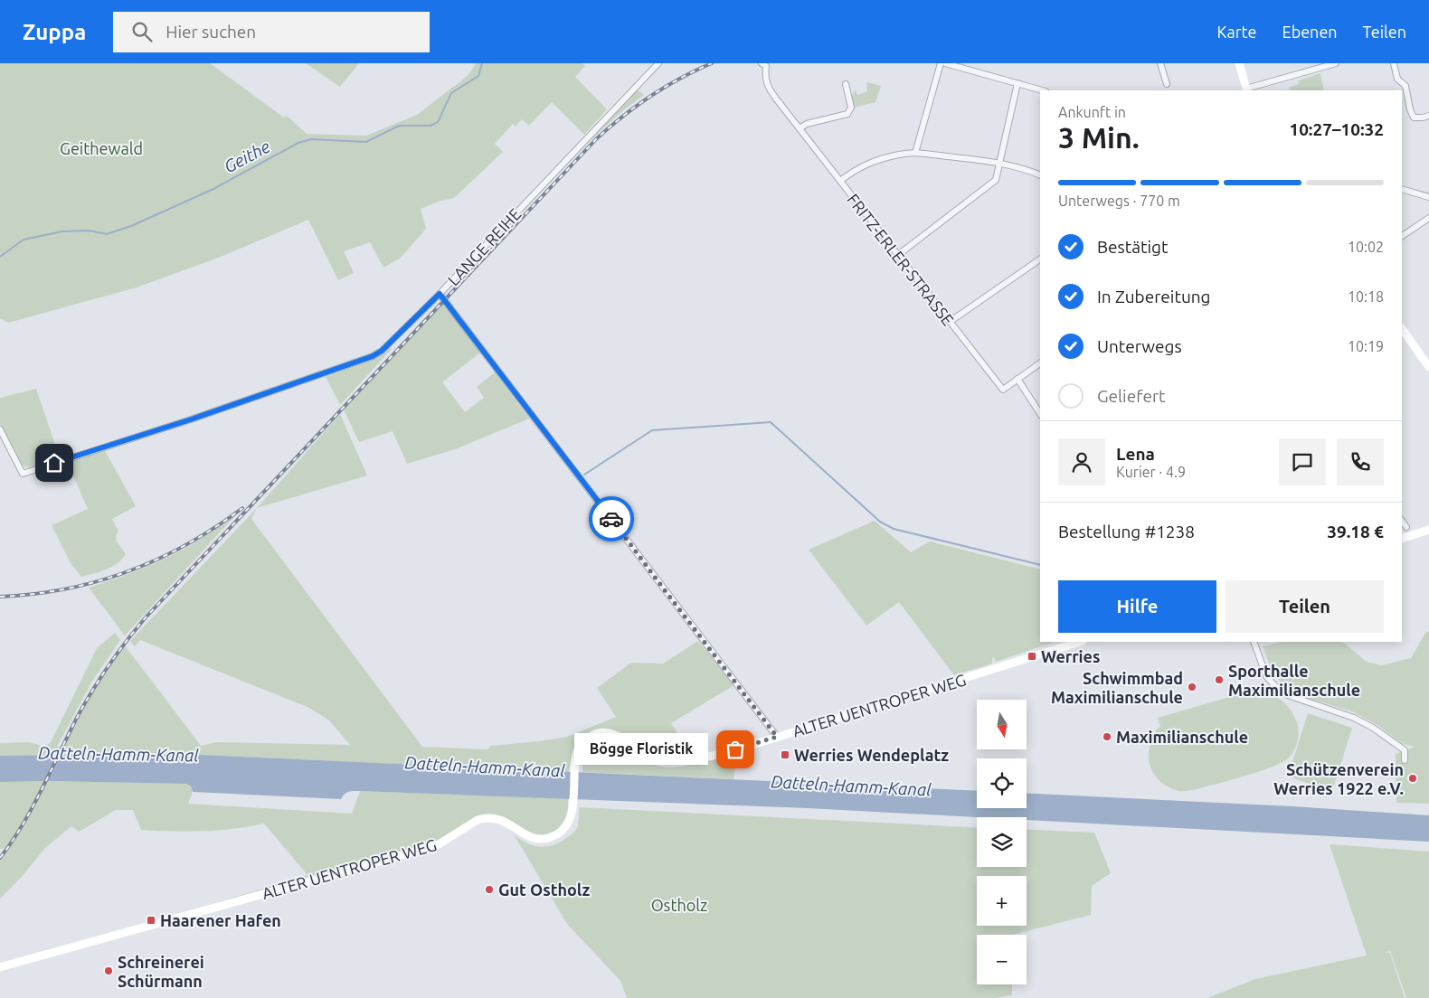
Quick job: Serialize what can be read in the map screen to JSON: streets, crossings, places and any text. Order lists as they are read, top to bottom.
{
  "streets": {
    "street": ["LANGE REIHE", "FRITZ-ERLER-STRASSE", "ALTER UENTROPER WEG"]
  },
  "water": ["Geithe", "Datteln-Hamm-Kanal"],
  "parks": ["Geithewald", "Ostholz"],
  "places": {
    "transit": ["Werries", "Werries Wendeplatz", "Haarener Hafen"],
    "other": [
      "Sporthalle Maximilianschule",
      "Schwimmbad Maximilianschule",
      "Maximilianschule",
      "Bögge Floristik",
      "Schützenverein Werries 1922 e.V.",
      "Gut Ostholz",
      "Schreinerei Schürmann"
    ]
  },
  "north": "bottom",
  "page": {
    "header": "Zuppa",
    "search": "Hier suchen",
    "nav": ["Karte", "Ebenen", "Teilen"],
    "heading": ["3 Min.", "Ankunft in", "10:27–10:32"],
    "panel": [
      "Lena",
      "Kurier · 4.9",
      "Bestellung #1238",
      "39.18 €"
    ],
    "bar": "Unterwegs · 770 m",
    "list": [
      ["Bestätigt", "10:02"],
      ["In Zubereitung", "10:18"],
      ["Unterwegs", "10:19"],
      "Geliefert"
    ],
    "buttons": ["Hilfe", "Teilen"],
    "map_buttons": ["+", "−"],
    "bubble": "Bögge Floristik"
  }
}
